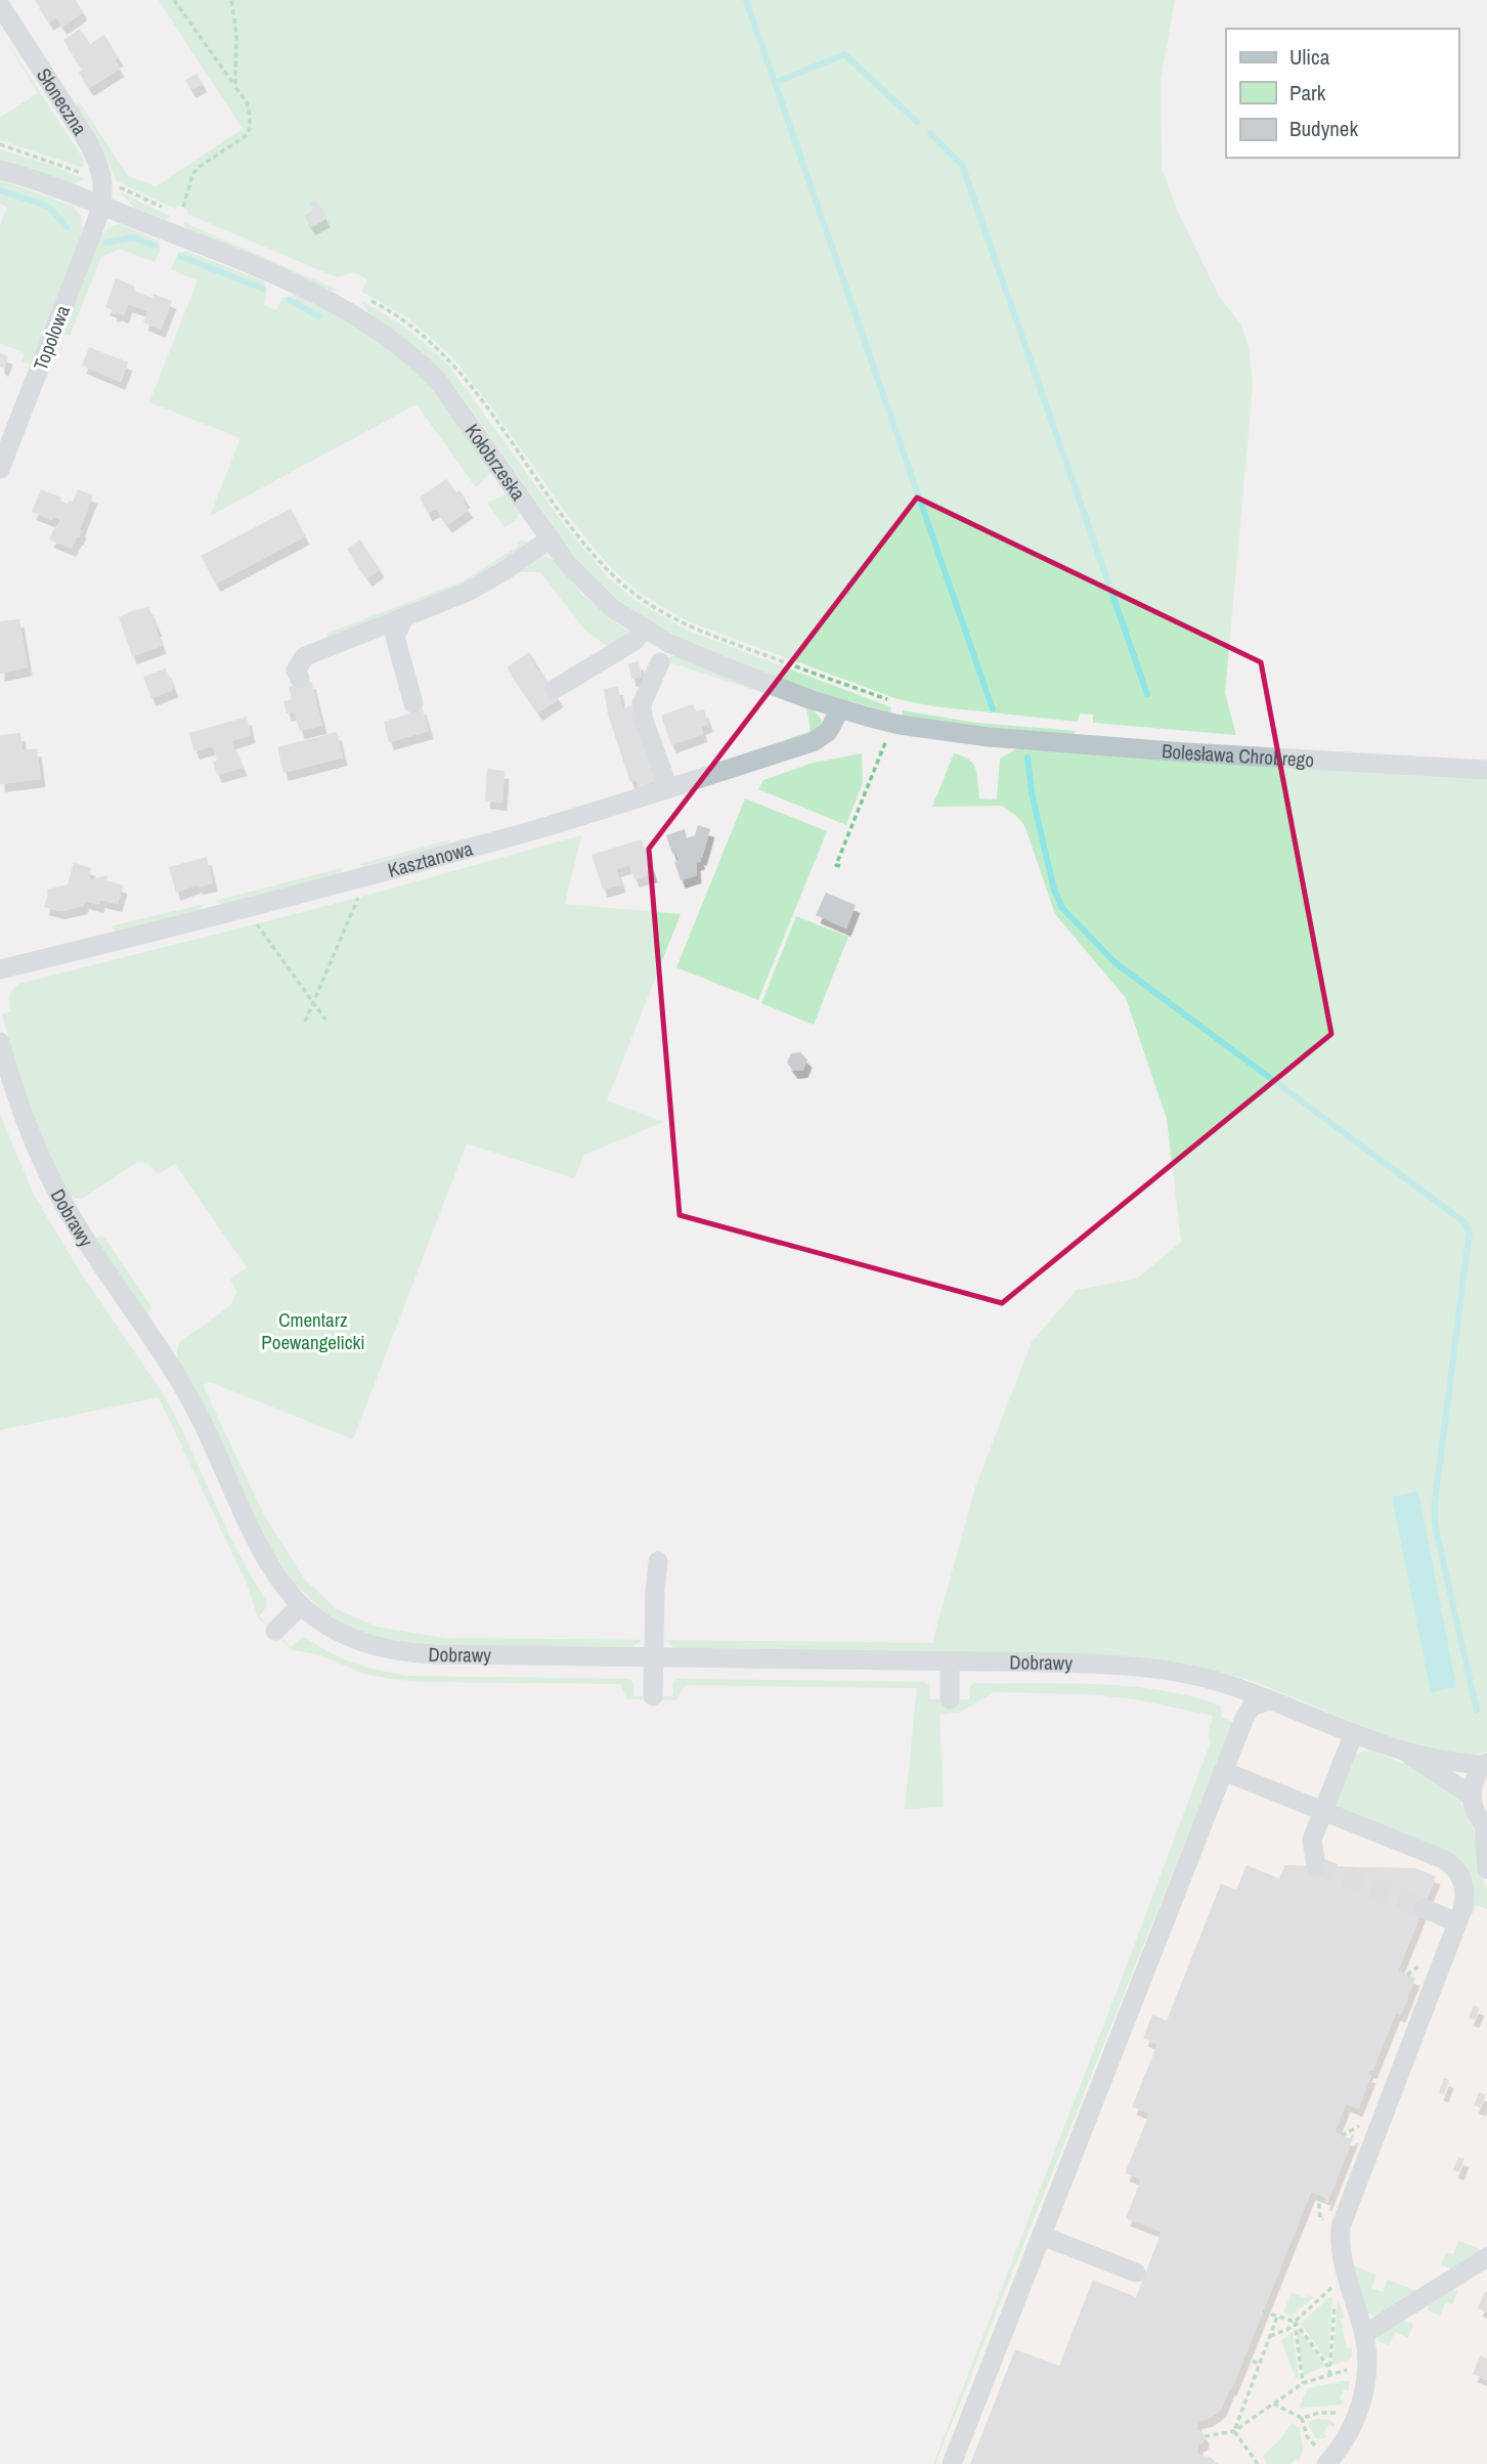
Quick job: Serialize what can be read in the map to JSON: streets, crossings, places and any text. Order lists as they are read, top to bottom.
{
  "streets": {
    "street": [
      "Słoneczna",
      "Topolowa",
      "Kołobrzeska",
      "Bolesława Chrobrego",
      "Kasztanowa",
      "Dobrawy"
    ]
  },
  "crossings": [
    ["Słoneczna", "Topolowa"],
    ["Słoneczna", "Kołobrzeska"],
    ["Topolowa", "Kołobrzeska"],
    ["Kołobrzeska", "Bolesława Chrobrego"],
    ["Kołobrzeska", "Kasztanowa"]
  ],
  "parks": ["Cmentarz Poewangelicki"],
  "legend": ["Ulica", "Park", "Budynek"]
}
